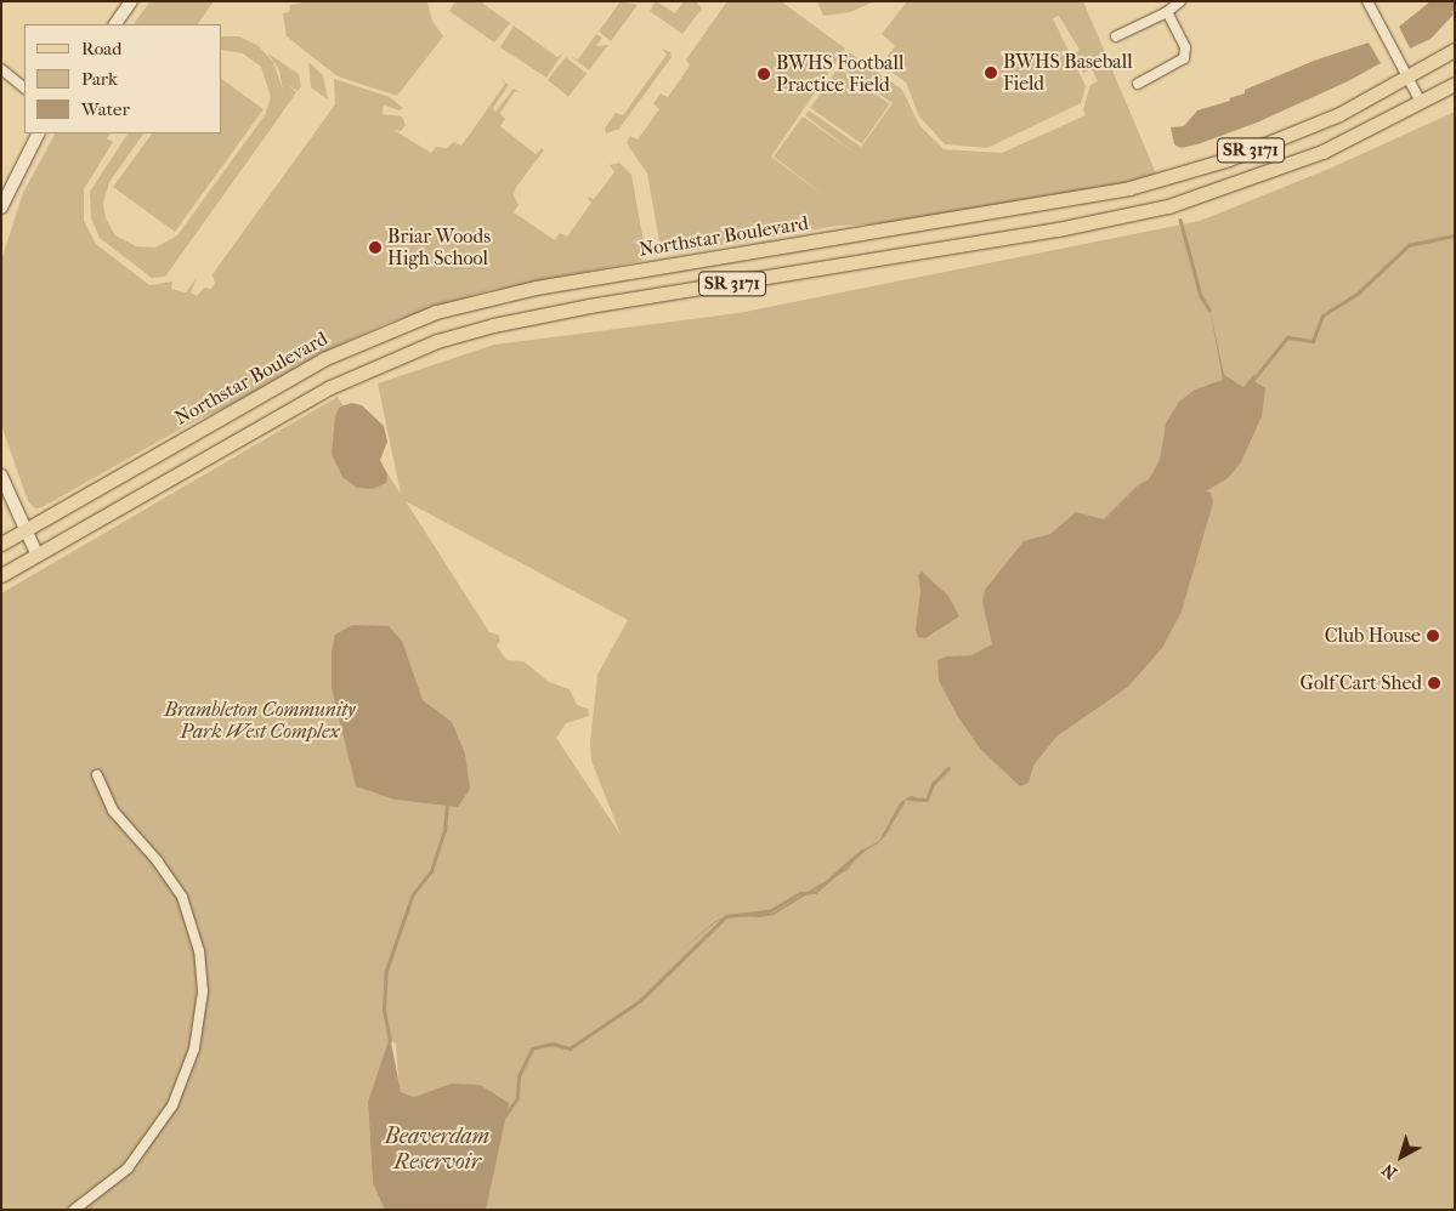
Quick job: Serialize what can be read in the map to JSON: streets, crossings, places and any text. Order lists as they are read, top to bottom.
{
  "streets": {
    "main road": ["SR 3171", "Northstar Boulevard"]
  },
  "water": ["Beaverdam Reservoir"],
  "parks": ["Brambleton Community Park West Complex"],
  "places": [
    "BWHS Baseball Field",
    "BWHS Football Practice Field",
    "Briar Woods High School",
    "Club House",
    "Golf Cart Shed"
  ],
  "legend": ["Road", "Park", "Water"],
  "north": "bottom left"
}
